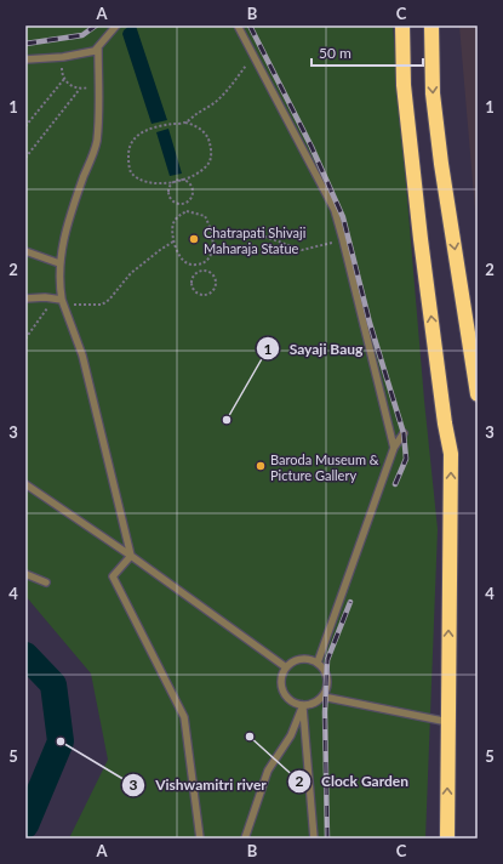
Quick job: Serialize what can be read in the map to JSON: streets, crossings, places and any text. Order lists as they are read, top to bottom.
{
  "places": [
    "Chatrapati Shivaji Maharaja Statue",
    "Sayaji Baug",
    "Baroda Museum & Picture Gallery",
    "Clock Garden",
    "Vishwamitri river"
  ],
  "scale_bar": "50 m",
  "grid": {
    "columns": ["A", "B", "C"],
    "rows": [
      "1",
      "2",
      "3",
      "4",
      "5"
    ]
  }
}
